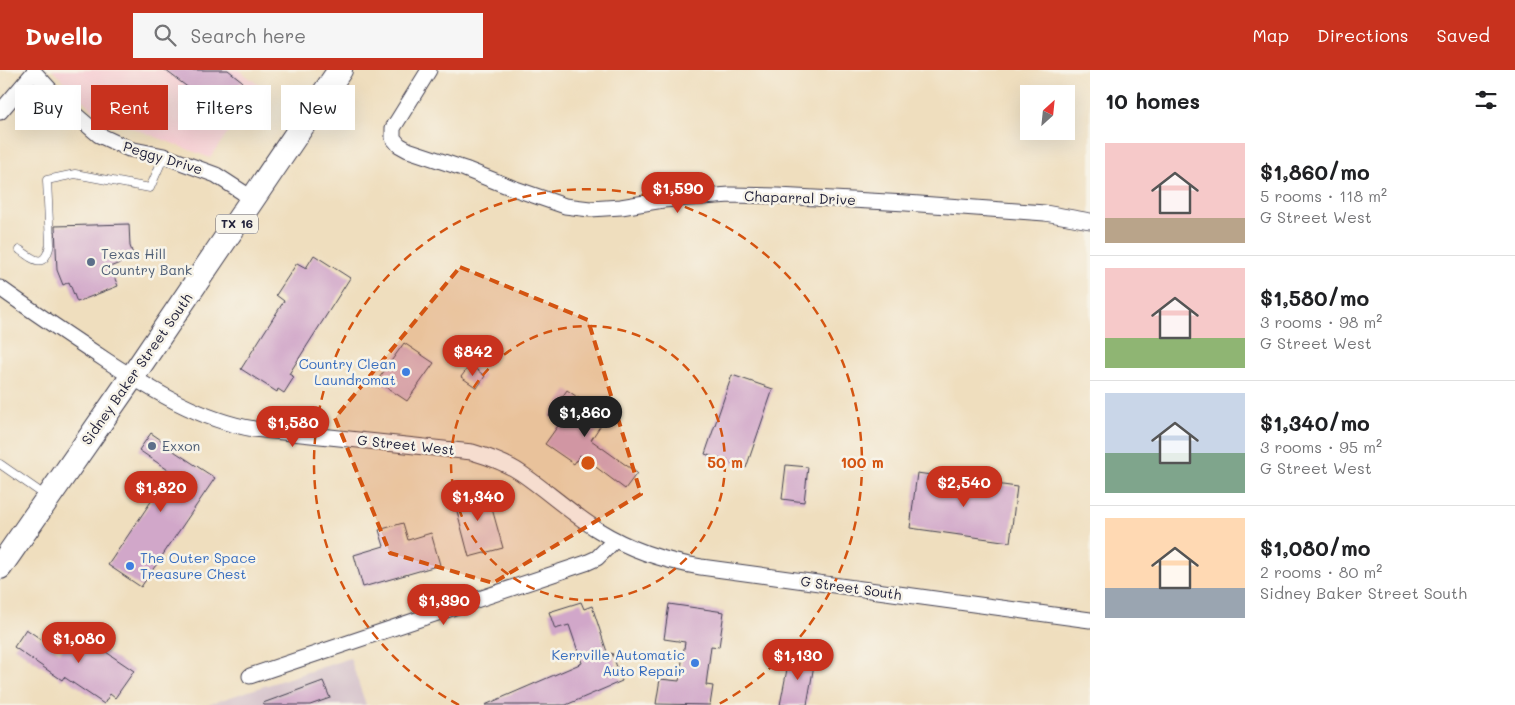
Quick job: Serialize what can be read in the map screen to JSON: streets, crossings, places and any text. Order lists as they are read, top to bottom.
{
  "streets": {
    "main road": ["TX 16", "Sidney Baker Street South"],
    "street": [
      "Peggy Drive",
      "Chaparral Drive",
      "G Street West",
      "G Street South"
    ]
  },
  "crossings": [
    ["Peggy Drive", "Sidney Baker Street South"],
    ["Sidney Baker Street South", "G Street West"],
    ["G Street West", "G Street South"]
  ],
  "places": [
    "Texas Hill Country Bank",
    "Country Clean Laundromat",
    "Exxon",
    "The Outer Space Treasure Chest",
    "Kerrville Automatic Auto Repair"
  ],
  "north": "top right",
  "page": {
    "header": "Dwello",
    "search": "Search here",
    "nav": ["Map", "Directions", "Saved"],
    "heading": "10 homes",
    "chip": [
      "Buy",
      "Rent",
      "Filters",
      "New"
    ],
    "list": [
      {
        "name": "$1,860/mo",
        "note": "5 rooms · 118 m² · G Street West"
      },
      {
        "name": "$1,580/mo",
        "note": "3 rooms · 98 m² · G Street West"
      },
      {
        "name": "$1,340/mo",
        "note": "3 rooms · 95 m² · G Street West"
      },
      {
        "name": "$1,080/mo",
        "note": "2 rooms · 80 m² · Sidney Baker Street South"
      }
    ],
    "price": [
      "$1,590",
      "$842",
      "$1,860",
      "$1,580",
      "$2,540",
      "$1,820",
      "$1,340",
      "$1,390",
      "$1,080",
      "$1,130"
    ]
  },
  "rings": ["50 m", "100 m"]
}
